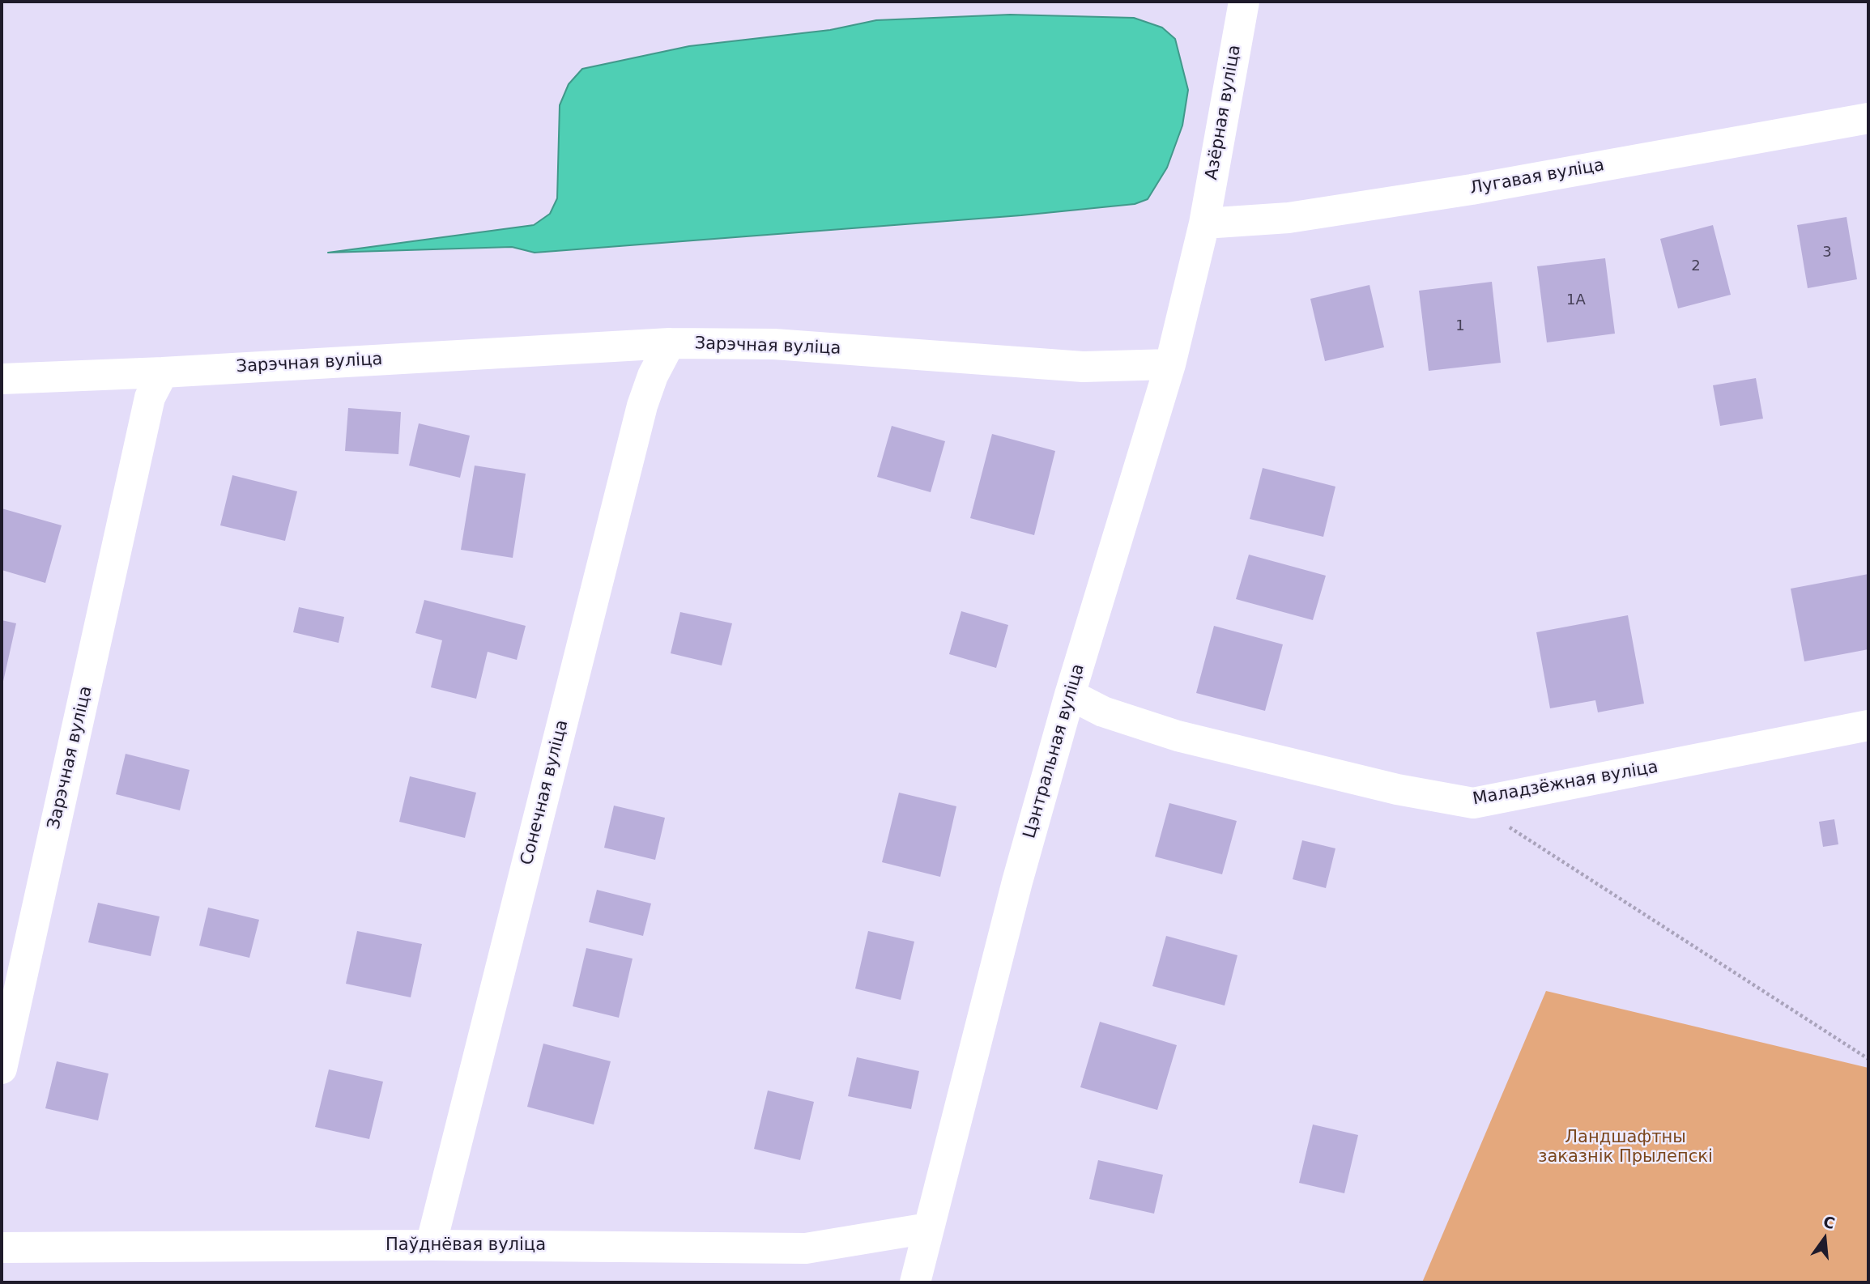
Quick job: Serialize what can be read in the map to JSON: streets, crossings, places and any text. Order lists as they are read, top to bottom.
{
  "streets": {
    "street": [
      "Азёрная вуліца",
      "Лугавая вуліца",
      "Зарэчная вуліца",
      "Цэнтральная вуліца",
      "Маладзёжная вуліца",
      "Сонечная вуліца",
      "Паўднёвая вуліца"
    ]
  },
  "crossings": [
    ["Азёрная вуліца", "Лугавая вуліца"],
    ["Азёрная вуліца", "Цэнтральная вуліца"],
    ["Лугавая вуліца", "Цэнтральная вуліца"],
    ["Зарэчная вуліца", "Цэнтральная вуліца"],
    ["Зарэчная вуліца", "Сонечная вуліца"],
    ["Цэнтральная вуліца", "Маладзёжная вуліца"],
    ["Цэнтральная вуліца", "Паўднёвая вуліца"],
    ["Сонечная вуліца", "Паўднёвая вуліца"]
  ],
  "parks": ["Ландшафтны заказнік Прылепскі"],
  "house_numbers": [
    "3",
    "2",
    "1А",
    "1"
  ],
  "north": "top"
}
